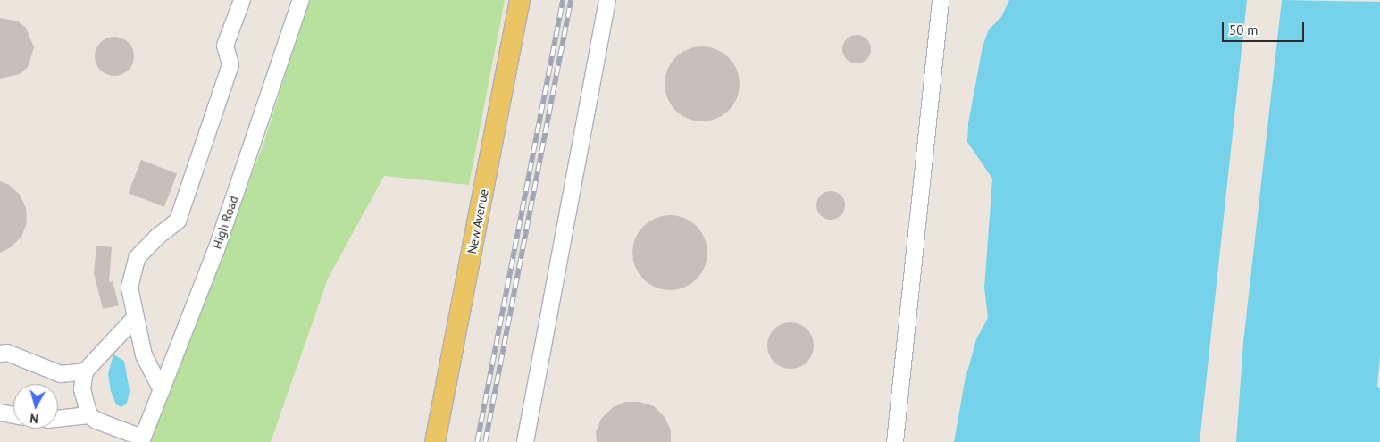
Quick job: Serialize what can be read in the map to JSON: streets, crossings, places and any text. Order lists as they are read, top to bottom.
{
  "streets": {
    "main road": ["New Avenue"],
    "street": ["High Road"]
  },
  "scale_bar": "50 m",
  "north": "bottom"
}
